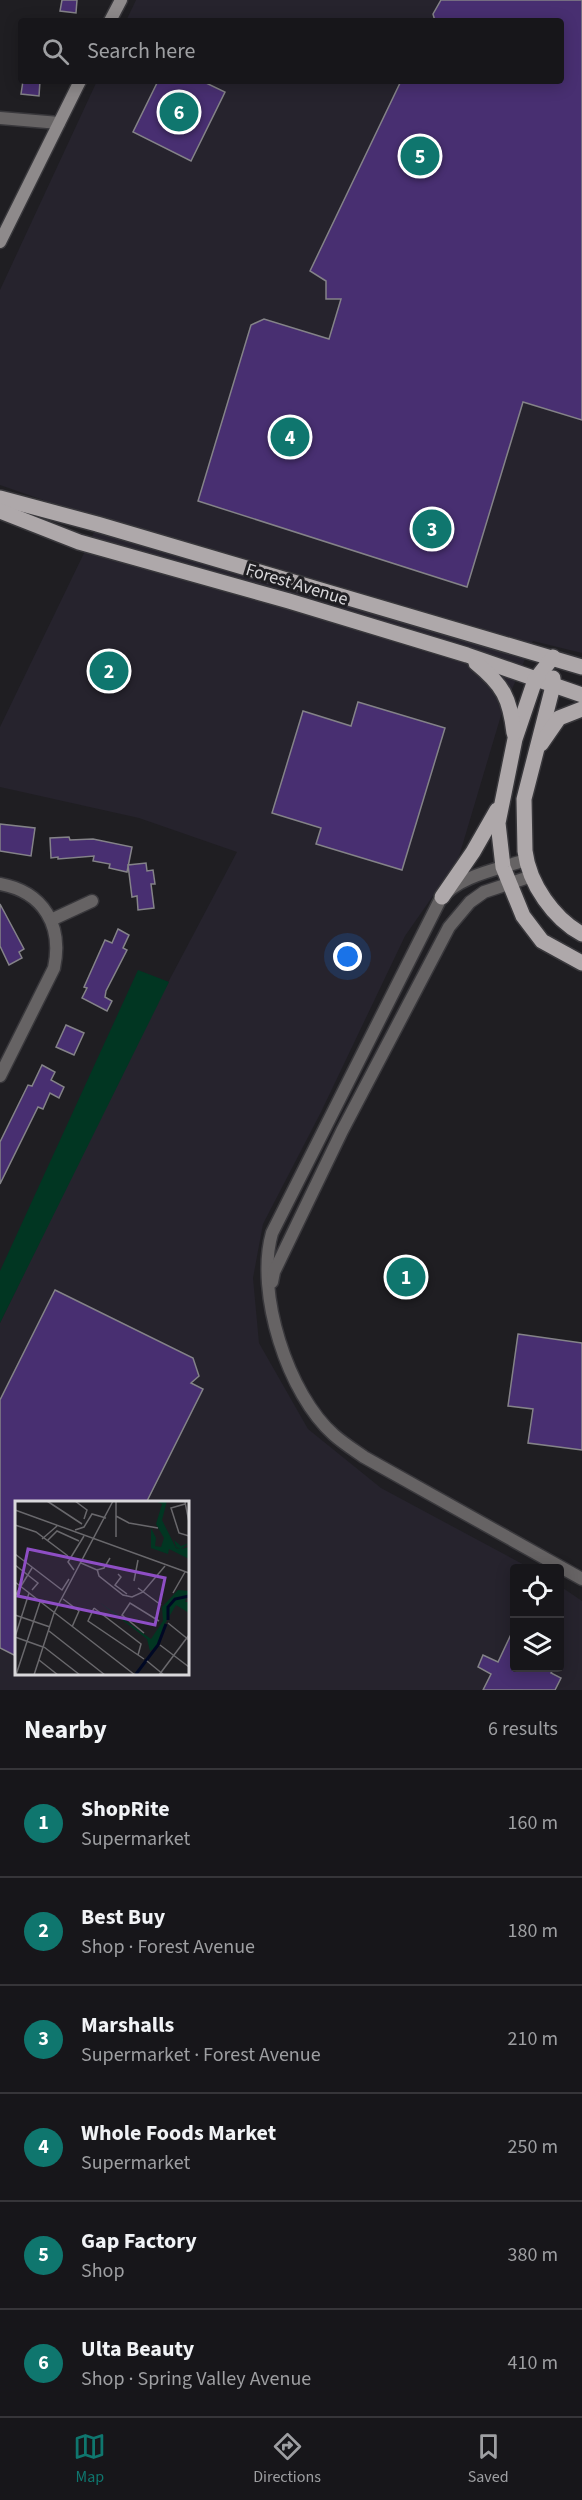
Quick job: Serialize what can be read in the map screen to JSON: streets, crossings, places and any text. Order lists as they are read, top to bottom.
{
  "streets": {
    "main road": ["Forest Avenue"]
  },
  "page": {
    "search": "Search here",
    "pins": [
      "6",
      "5",
      "4",
      "3",
      "2",
      "1"
    ],
    "heading": ["Nearby", "6 results"],
    "list": [
      {
        "mark": "1",
        "name": "ShopRite",
        "note": "Supermarket",
        "value": "160 m"
      },
      {
        "mark": "2",
        "name": "Best Buy",
        "note": "Shop · Forest Avenue",
        "value": "180 m"
      },
      {
        "mark": "3",
        "name": "Marshalls",
        "note": "Supermarket · Forest Avenue",
        "value": "210 m"
      },
      {
        "mark": "4",
        "name": "Whole Foods Market",
        "note": "Supermarket",
        "value": "250 m"
      },
      {
        "mark": "5",
        "name": "Gap Factory",
        "note": "Shop",
        "value": "380 m"
      },
      {
        "mark": "6",
        "name": "Ulta Beauty",
        "note": "Shop · Spring Valley Avenue",
        "value": "410 m"
      }
    ],
    "nav": ["Map", "Directions", "Saved"]
  }
}
